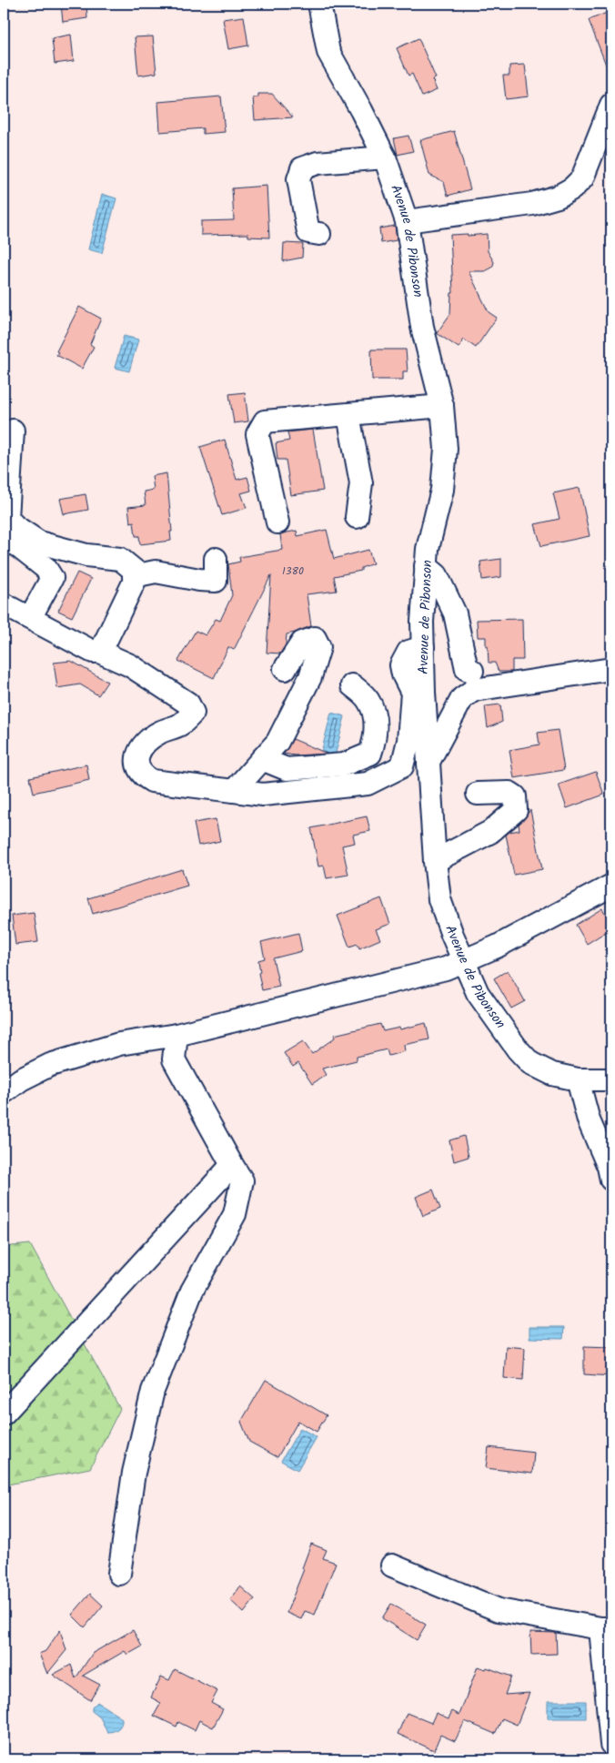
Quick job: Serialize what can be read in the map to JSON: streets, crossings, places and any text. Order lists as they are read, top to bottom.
{
  "streets": {
    "street": ["Avenue de Pibonson"]
  },
  "house_numbers": ["1380"]
}
